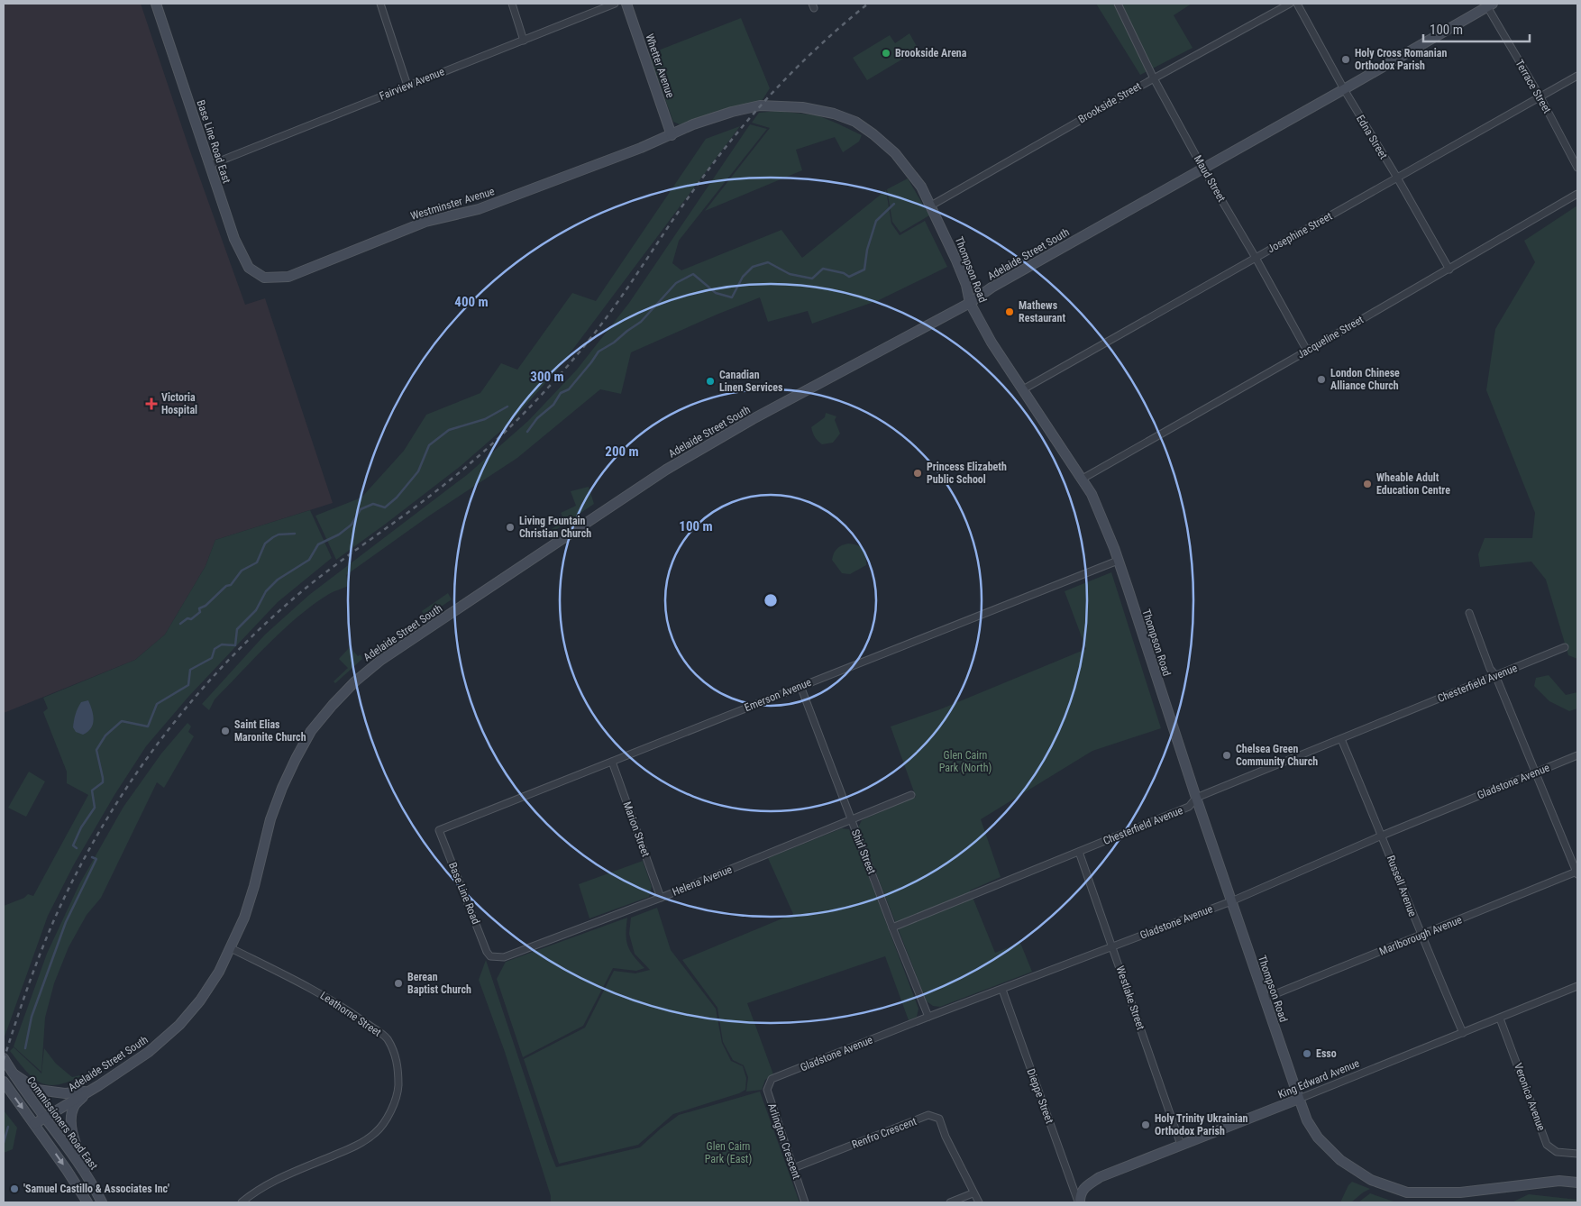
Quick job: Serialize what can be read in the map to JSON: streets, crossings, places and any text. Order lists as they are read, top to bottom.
{
  "streets": {
    "street": [
      "Whetter Avenue",
      "Fairview Avenue",
      "Terrace Street",
      "Brookside Street",
      "Edna Street",
      "Base Line Road East",
      "Maud Street",
      "Westminster Avenue",
      "Josephine Street",
      "Adelaide Street South",
      "Thompson Road",
      "Jacqueline Street",
      "Chesterfield Avenue",
      "Emerson Avenue",
      "Gladstone Avenue",
      "Marion Street",
      "Shirl Street",
      "Helena Avenue",
      "Russell Avenue",
      "Base Line Road",
      "Marlborough Avenue",
      "Westlake Street",
      "Leathorne Street",
      "King Edward Avenue",
      "Dieppe Street",
      "Veronica Avenue",
      "Commissioners Road East",
      "Renfro Crescent",
      "Arlington Crescent"
    ]
  },
  "crossings": [
    ["Whetter Avenue", "Westminster Avenue"],
    ["Whetter Avenue", "Thompson Road"],
    ["Fairview Avenue", "Base Line Road East"],
    ["Terrace Street", "Josephine Street"],
    ["Terrace Street", "Adelaide Street South"],
    ["Brookside Street", "Maud Street"],
    ["Brookside Street", "Thompson Road"],
    ["Edna Street", "Josephine Street"],
    ["Edna Street", "Adelaide Street South"],
    ["Edna Street", "Jacqueline Street"],
    ["Base Line Road East", "Westminster Avenue"],
    ["Maud Street", "Josephine Street"],
    ["Maud Street", "Adelaide Street South"],
    ["Maud Street", "Jacqueline Street"],
    ["Westminster Avenue", "Thompson Road"],
    ["Josephine Street", "Thompson Road"],
    ["Adelaide Street South", "Thompson Road"],
    ["Adelaide Street South", "Leathorne Street"],
    ["Adelaide Street South", "Commissioners Road East"],
    ["Thompson Road", "Jacqueline Street"],
    ["Thompson Road", "Chesterfield Avenue"],
    ["Thompson Road", "Emerson Avenue"],
    ["Thompson Road", "Gladstone Avenue"],
    ["Thompson Road", "Marlborough Avenue"],
    ["Thompson Road", "King Edward Avenue"],
    ["Chesterfield Avenue", "Shirl Street"],
    ["Chesterfield Avenue", "Russell Avenue"],
    ["Chesterfield Avenue", "Westlake Street"],
    ["Emerson Avenue", "Marion Street"],
    ["Emerson Avenue", "Shirl Street"],
    ["Emerson Avenue", "Base Line Road"],
    ["Gladstone Avenue", "Shirl Street"],
    ["Gladstone Avenue", "Russell Avenue"],
    ["Gladstone Avenue", "Westlake Street"],
    ["Gladstone Avenue", "Dieppe Street"],
    ["Gladstone Avenue", "Arlington Crescent"],
    ["Marion Street", "Helena Avenue"],
    ["Shirl Street", "Helena Avenue"],
    ["Helena Avenue", "Base Line Road"],
    ["Russell Avenue", "Marlborough Avenue"],
    ["Russell Avenue", "King Edward Avenue"],
    ["Westlake Street", "King Edward Avenue"],
    ["King Edward Avenue", "Dieppe Street"],
    ["King Edward Avenue", "Veronica Avenue"],
    ["Renfro Crescent", "Arlington Crescent"]
  ],
  "parks": ["Glen Cairn Park (North)", "Glen Cairn Park (East)"],
  "places": {
    "other": [
      "Brookside Arena",
      "Holy Cross Romanian Orthodox Parish",
      "Mathews Restaurant",
      "London Chinese Alliance Church",
      "Canadian Linen Services",
      "Princess Elizabeth Public School",
      "Wheable Adult Education Centre",
      "Living Fountain Christian Church",
      "Saint Elias Maronite Church",
      "Chelsea Green Community Church",
      "Berean Baptist Church",
      "Esso",
      "Holy Trinity Ukrainian Orthodox Parish",
      "'Samuel Castillo & Associates Inc'"
    ],
    "health": ["Victoria Hospital"]
  },
  "scale_bar": "100 m",
  "rings": [
    "400 m",
    "300 m",
    "200 m",
    "100 m"
  ]
}
